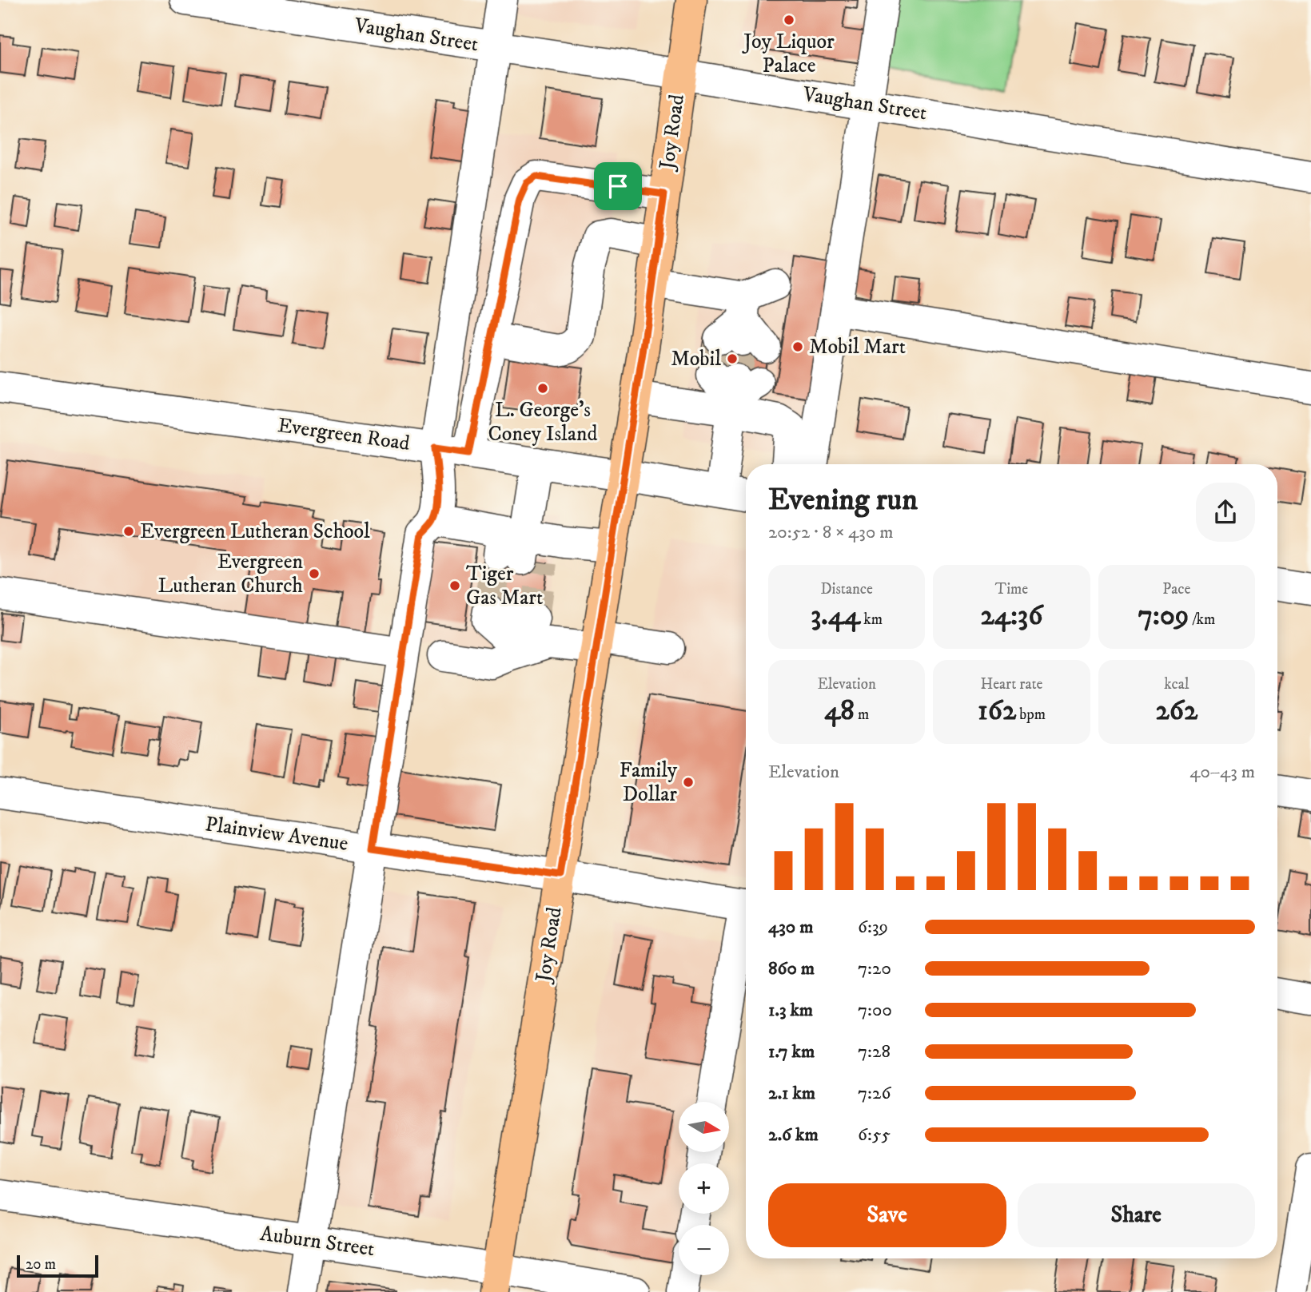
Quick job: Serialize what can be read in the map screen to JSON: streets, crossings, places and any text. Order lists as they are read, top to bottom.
{
  "streets": {
    "main road": ["Joy Road"],
    "street": [
      "Vaughan Street",
      "Evergreen Road",
      "Plainview Avenue",
      "Auburn Street"
    ]
  },
  "crossings": [
    ["Vaughan Street", "Joy Road"],
    ["Joy Road", "Evergreen Road"],
    ["Joy Road", "Plainview Avenue"],
    ["Joy Road", "Auburn Street"]
  ],
  "places": [
    "Joy Liquor Palace",
    "Mobil Mart",
    "Mobil",
    "L. George's Coney Island",
    "Evergreen Lutheran School",
    "Evergreen Lutheran Church",
    "Tiger Gas Mart",
    "Family Dollar"
  ],
  "scale_bar": "20 m",
  "north": "right",
  "page": {
    "heading": ["Evening run", "20:52 · 8 × 430 m"],
    "stats": [
      ["Distance", "3.44 km"],
      ["Time", "24:36"],
      ["Pace", "7:09 /km"],
      ["Elevation", "48 m"],
      ["Heart rate", "162 bpm"],
      ["kcal", "262"]
    ],
    "chart": ["Elevation", "40–43 m"],
    "list": [
      {
        "name": "430 m",
        "note": "6:39"
      },
      {
        "name": "860 m",
        "note": "7:20"
      },
      {
        "name": "1.3 km",
        "note": "7:00"
      },
      {
        "name": "1.7 km",
        "note": "7:28"
      },
      {
        "name": "2.1 km",
        "note": "7:26"
      },
      {
        "name": "2.6 km",
        "note": "6:55"
      }
    ],
    "map_buttons": ["+", "−"],
    "buttons": ["Save", "Share"],
    "scale": "20 m"
  }
}
